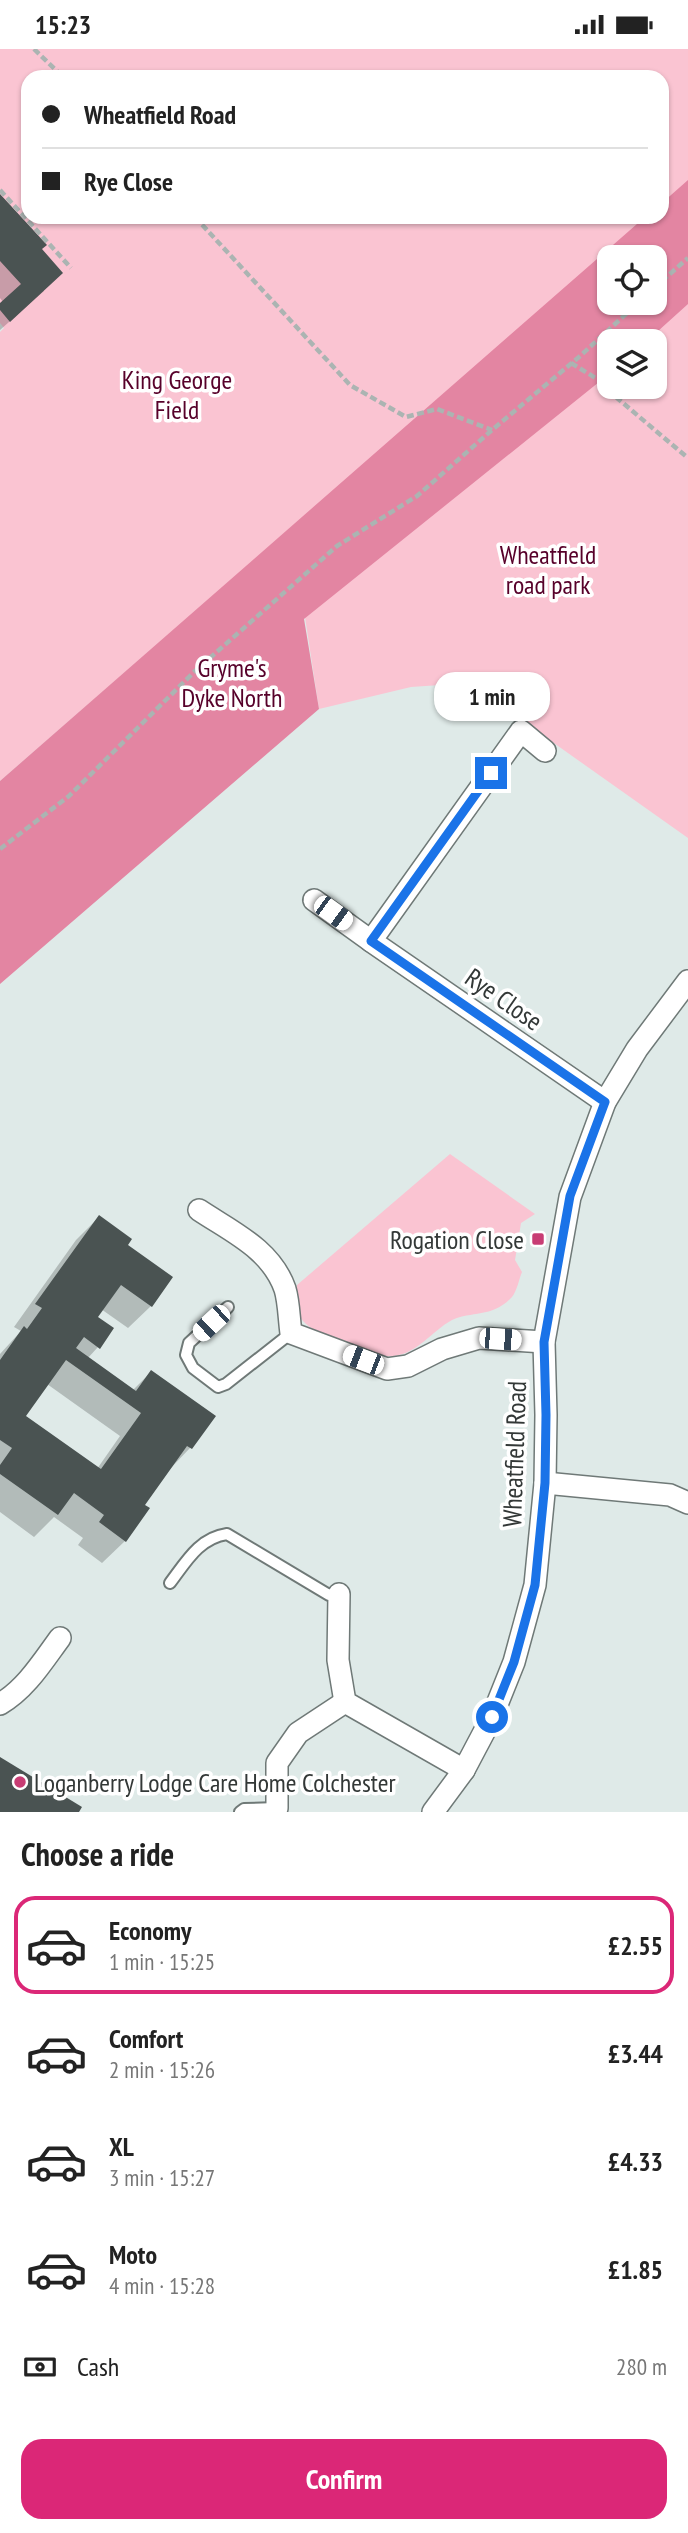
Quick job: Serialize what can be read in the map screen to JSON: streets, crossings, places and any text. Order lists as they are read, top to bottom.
{
  "streets": {
    "street": ["Rye Close", "Wheatfield Road"]
  },
  "crossings": [
    ["Rye Close", "Wheatfield Road"]
  ],
  "parks": ["King George Field", "Wheatfield road park", "Gryme's Dyke North"],
  "places": {
    "transit": ["Rogation Close"],
    "other": ["Loganberry Lodge Care Home Colchester"]
  },
  "page": {
    "status": "15:23",
    "banner": ["Wheatfield Road", "Rye Close"],
    "bubble": "1 min",
    "heading": "Choose a ride",
    "list": [
      {
        "name": "Economy",
        "note": "1 min · 15:25",
        "value": "£2.55"
      },
      {
        "name": "Comfort",
        "note": "2 min · 15:26",
        "value": "£3.44"
      },
      {
        "name": "XL",
        "note": "3 min · 15:27",
        "value": "£4.33"
      },
      {
        "name": "Moto",
        "note": "4 min · 15:28",
        "value": "£1.85"
      }
    ],
    "pay": ["Cash", "280 m"],
    "buttons": "Confirm"
  }
}
